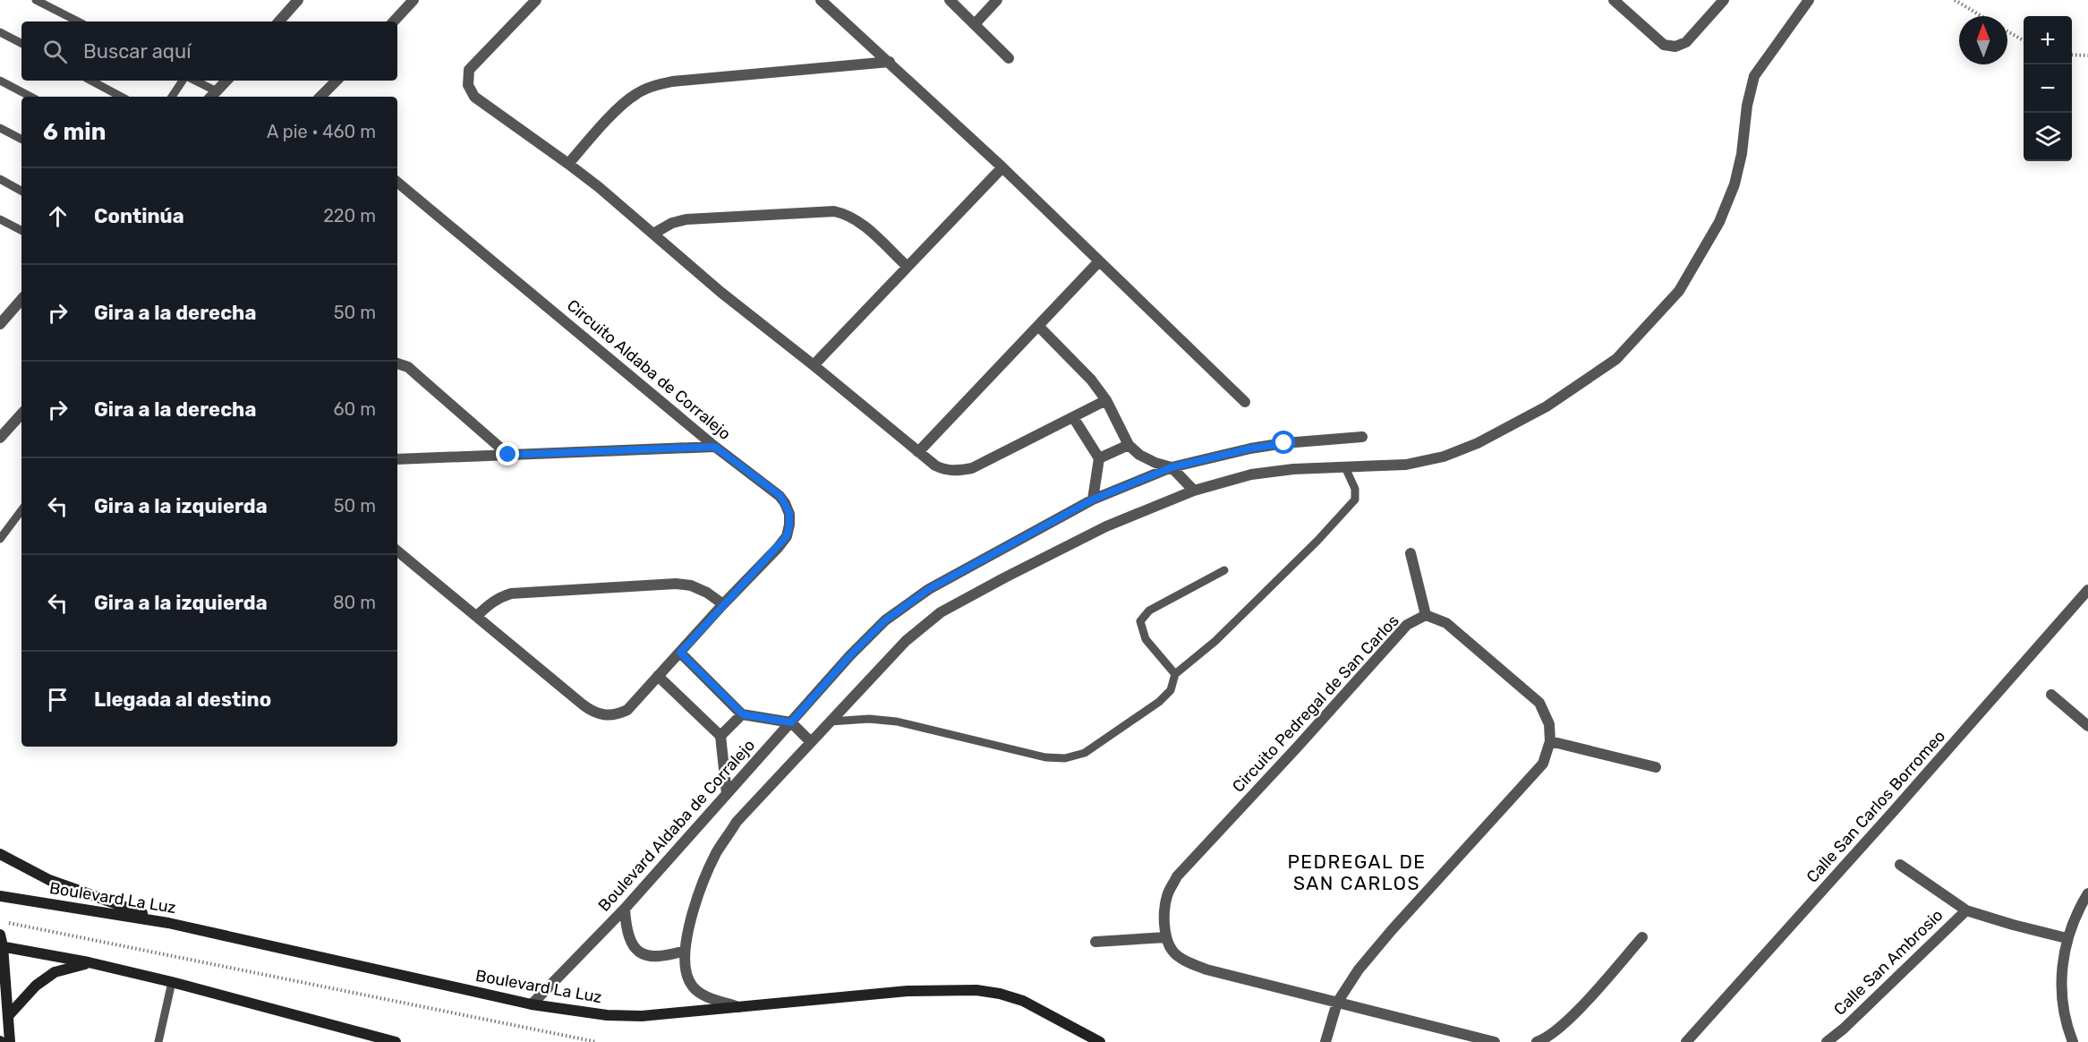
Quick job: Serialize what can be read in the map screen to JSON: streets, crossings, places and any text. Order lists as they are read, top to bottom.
{
  "streets": {
    "main road": ["Boulevard La Luz"],
    "street": [
      "Circuito Aldaba de Corralejo",
      "Circuito Pedregal de San Carlos",
      "Calle San Carlos Borromeo",
      "Boulevard Aldaba de Corralejo",
      "Calle San Ambrosio"
    ]
  },
  "crossings": [
    ["Boulevard Aldaba de Corralejo", "Boulevard La Luz"]
  ],
  "districts": ["PEDREGAL DE SAN CARLOS"],
  "north": "top",
  "page": {
    "map_buttons": ["+", "−"],
    "search": "Buscar aquí",
    "heading": ["6 min", "A pie · 460 m"],
    "list": [
      ["Continúa", "220 m"],
      ["Gira a la derecha", "50 m"],
      ["Gira a la derecha", "60 m"],
      ["Gira a la izquierda", "50 m"],
      ["Gira a la izquierda", "80 m"],
      "Llegada al destino"
    ]
  }
}
